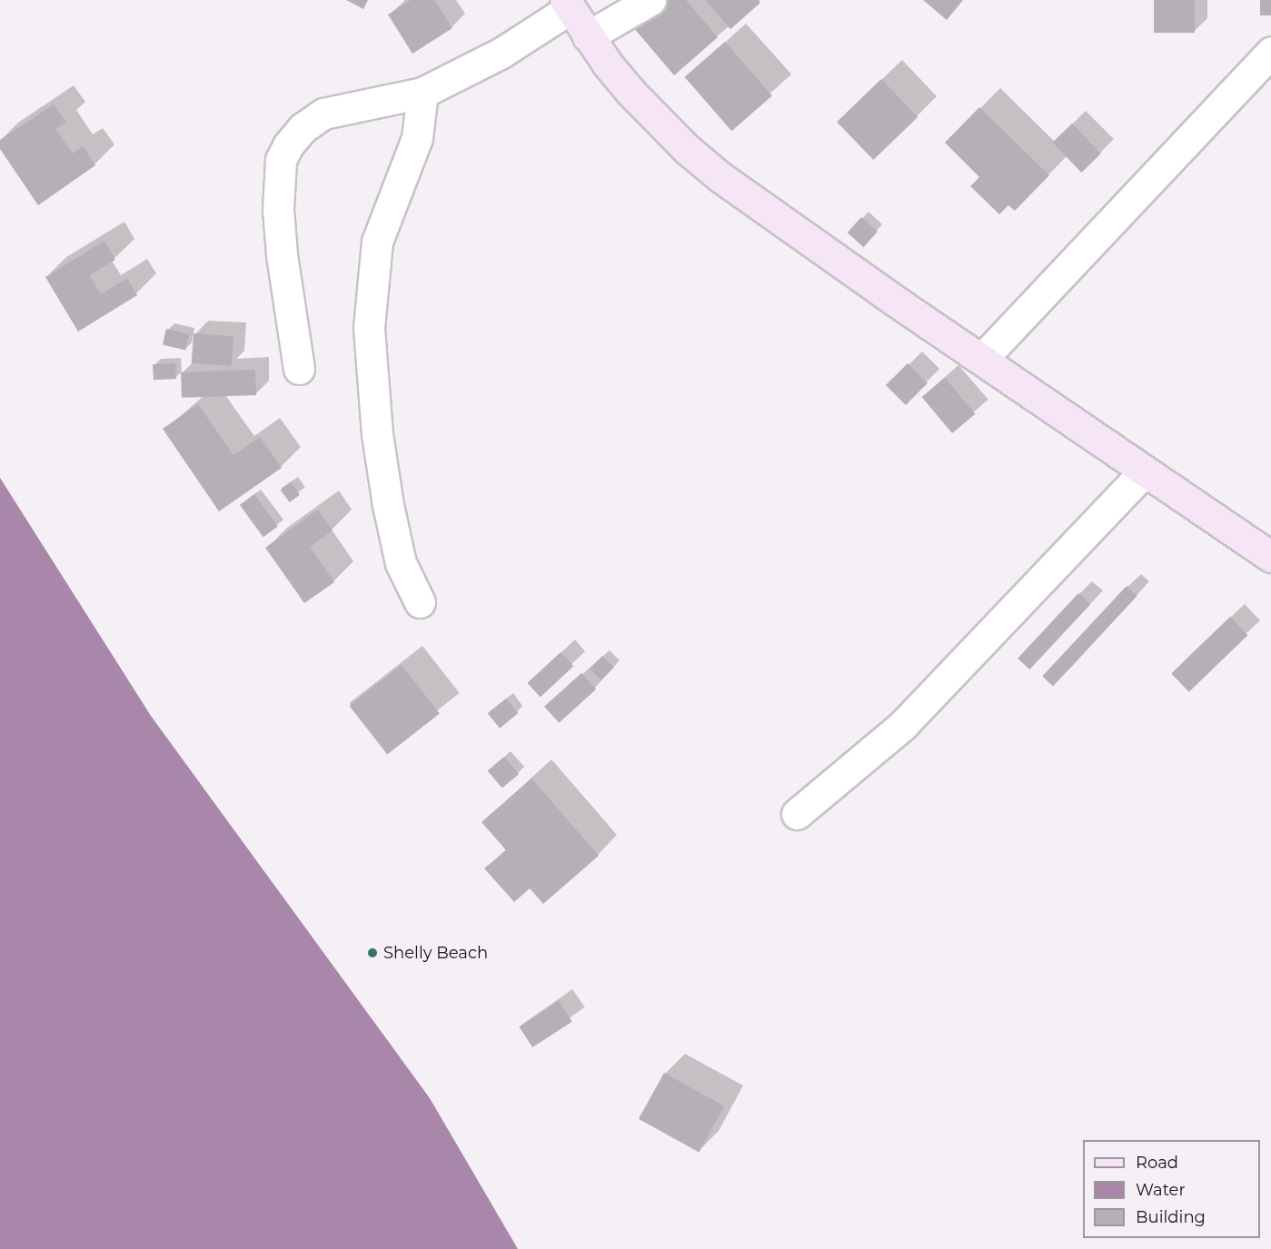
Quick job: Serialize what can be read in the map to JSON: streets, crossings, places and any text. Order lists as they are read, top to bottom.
{
  "places": ["Shelly Beach"],
  "legend": ["Road", "Water", "Building"]
}
